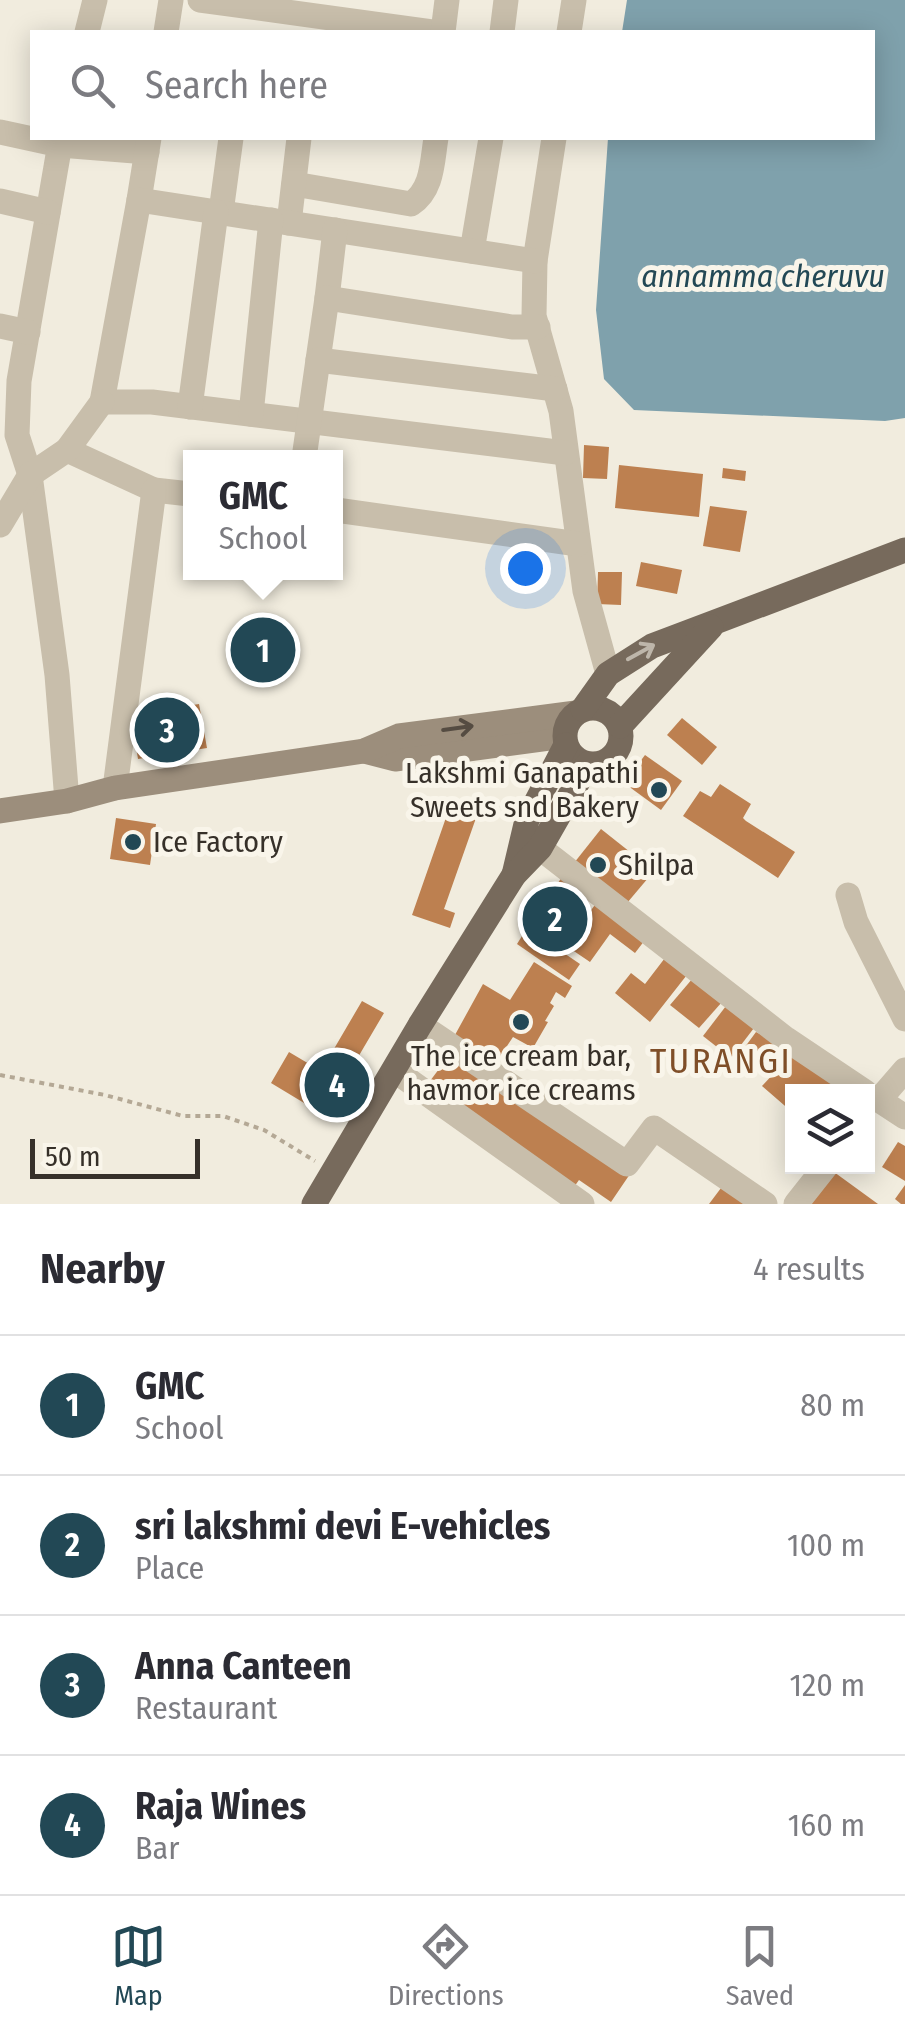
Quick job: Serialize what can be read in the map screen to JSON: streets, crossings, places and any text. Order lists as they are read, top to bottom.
{
  "districts": ["TURANGI"],
  "water": ["annamma cheruvu"],
  "places": [
    "Lakshmi Ganapathi Sweets snd Bakery",
    "Ice Factory",
    "Shilpa",
    "The ice cream bar, havmor ice creams"
  ],
  "scale_bar": "50 m",
  "page": {
    "search": "Search here",
    "popup": ["GMC", "School"],
    "pins": [
      "1",
      "3",
      "2",
      "4"
    ],
    "scale": "50 m",
    "heading": ["Nearby", "4 results"],
    "list": [
      {
        "mark": "1",
        "name": "GMC",
        "note": "School",
        "value": "80 m"
      },
      {
        "mark": "2",
        "name": "sri lakshmi devi E-vehicles",
        "note": "Place",
        "value": "100 m"
      },
      {
        "mark": "3",
        "name": "Anna Canteen",
        "note": "Restaurant",
        "value": "120 m"
      },
      {
        "mark": "4",
        "name": "Raja Wines",
        "note": "Bar",
        "value": "160 m"
      }
    ],
    "nav": ["Map", "Directions", "Saved"]
  }
}
